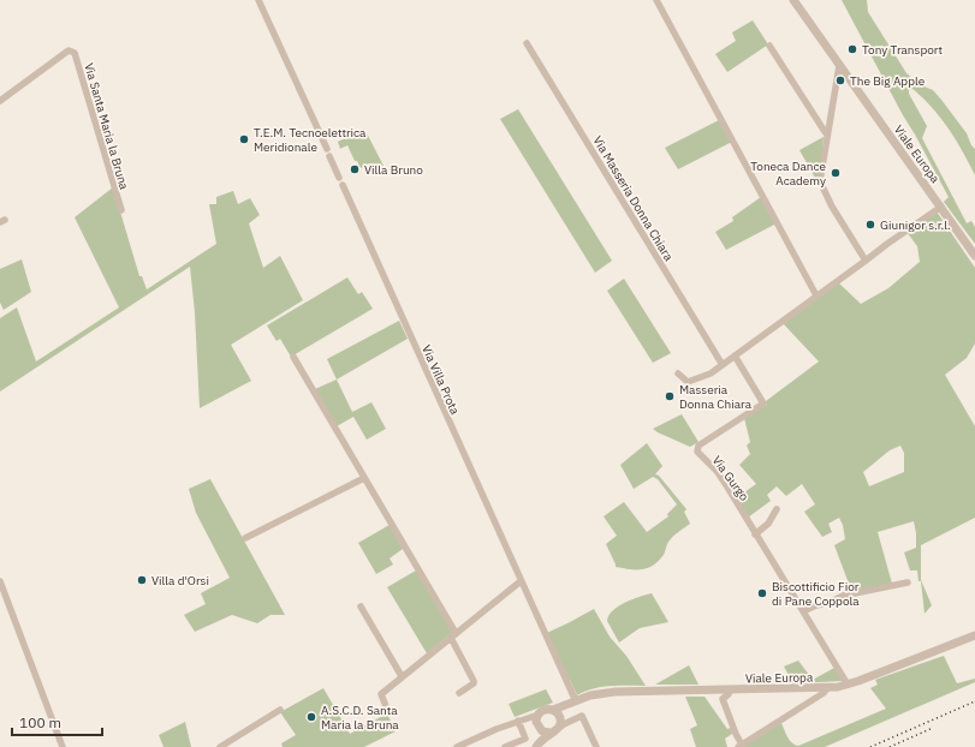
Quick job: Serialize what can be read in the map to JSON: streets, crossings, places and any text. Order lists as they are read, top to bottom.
{
  "streets": {
    "street": [
      "Via Santa Maria la Bruna",
      "Viale Europa",
      "Via Masseria Donna Chiara",
      "Via Villa Prota",
      "Via Gurgo"
    ]
  },
  "crossings": [
    ["Viale Europa", "Via Villa Prota"],
    ["Viale Europa", "Via Gurgo"]
  ],
  "places": [
    "Tony Transport",
    "The Big Apple",
    "T.E.M. Tecnoelettrica Meridionale",
    "Villa Bruno",
    "Toneca Dance Academy",
    "Giunigor s.r.l.",
    "Masseria Donna Chiara",
    "Villa d'Orsi",
    "Biscottificio Fior di Pane Coppola",
    "A.S.C.D. Santa Maria la Bruna"
  ],
  "scale_bar": "100 m"
}
